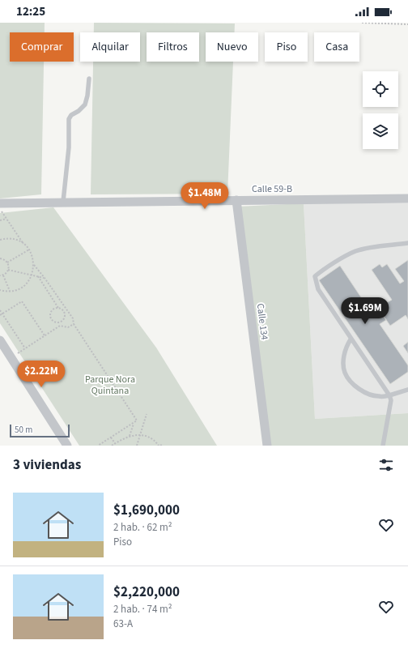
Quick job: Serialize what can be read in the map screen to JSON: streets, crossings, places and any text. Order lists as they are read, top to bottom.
{
  "streets": {
    "street": ["Calle 59-B", "Calle 134"]
  },
  "crossings": [
    ["Calle 59-B", "Calle 134"]
  ],
  "parks": ["Parque Nora Quintana"],
  "scale_bar": "50 m",
  "page": {
    "status": "12:25",
    "chip": [
      "Comprar",
      "Alquilar",
      "Filtros",
      "Nuevo",
      "Piso",
      "Casa"
    ],
    "price": ["$1.48M", "$1.69M", "$2.22M"],
    "scale": "50 m",
    "heading": "3 viviendas",
    "list": [
      {
        "name": "$1,690,000",
        "note": "2 hab. · 62 m² · Piso"
      },
      {
        "name": "$2,220,000",
        "note": "2 hab. · 74 m² · 63-A"
      }
    ]
  }
}
